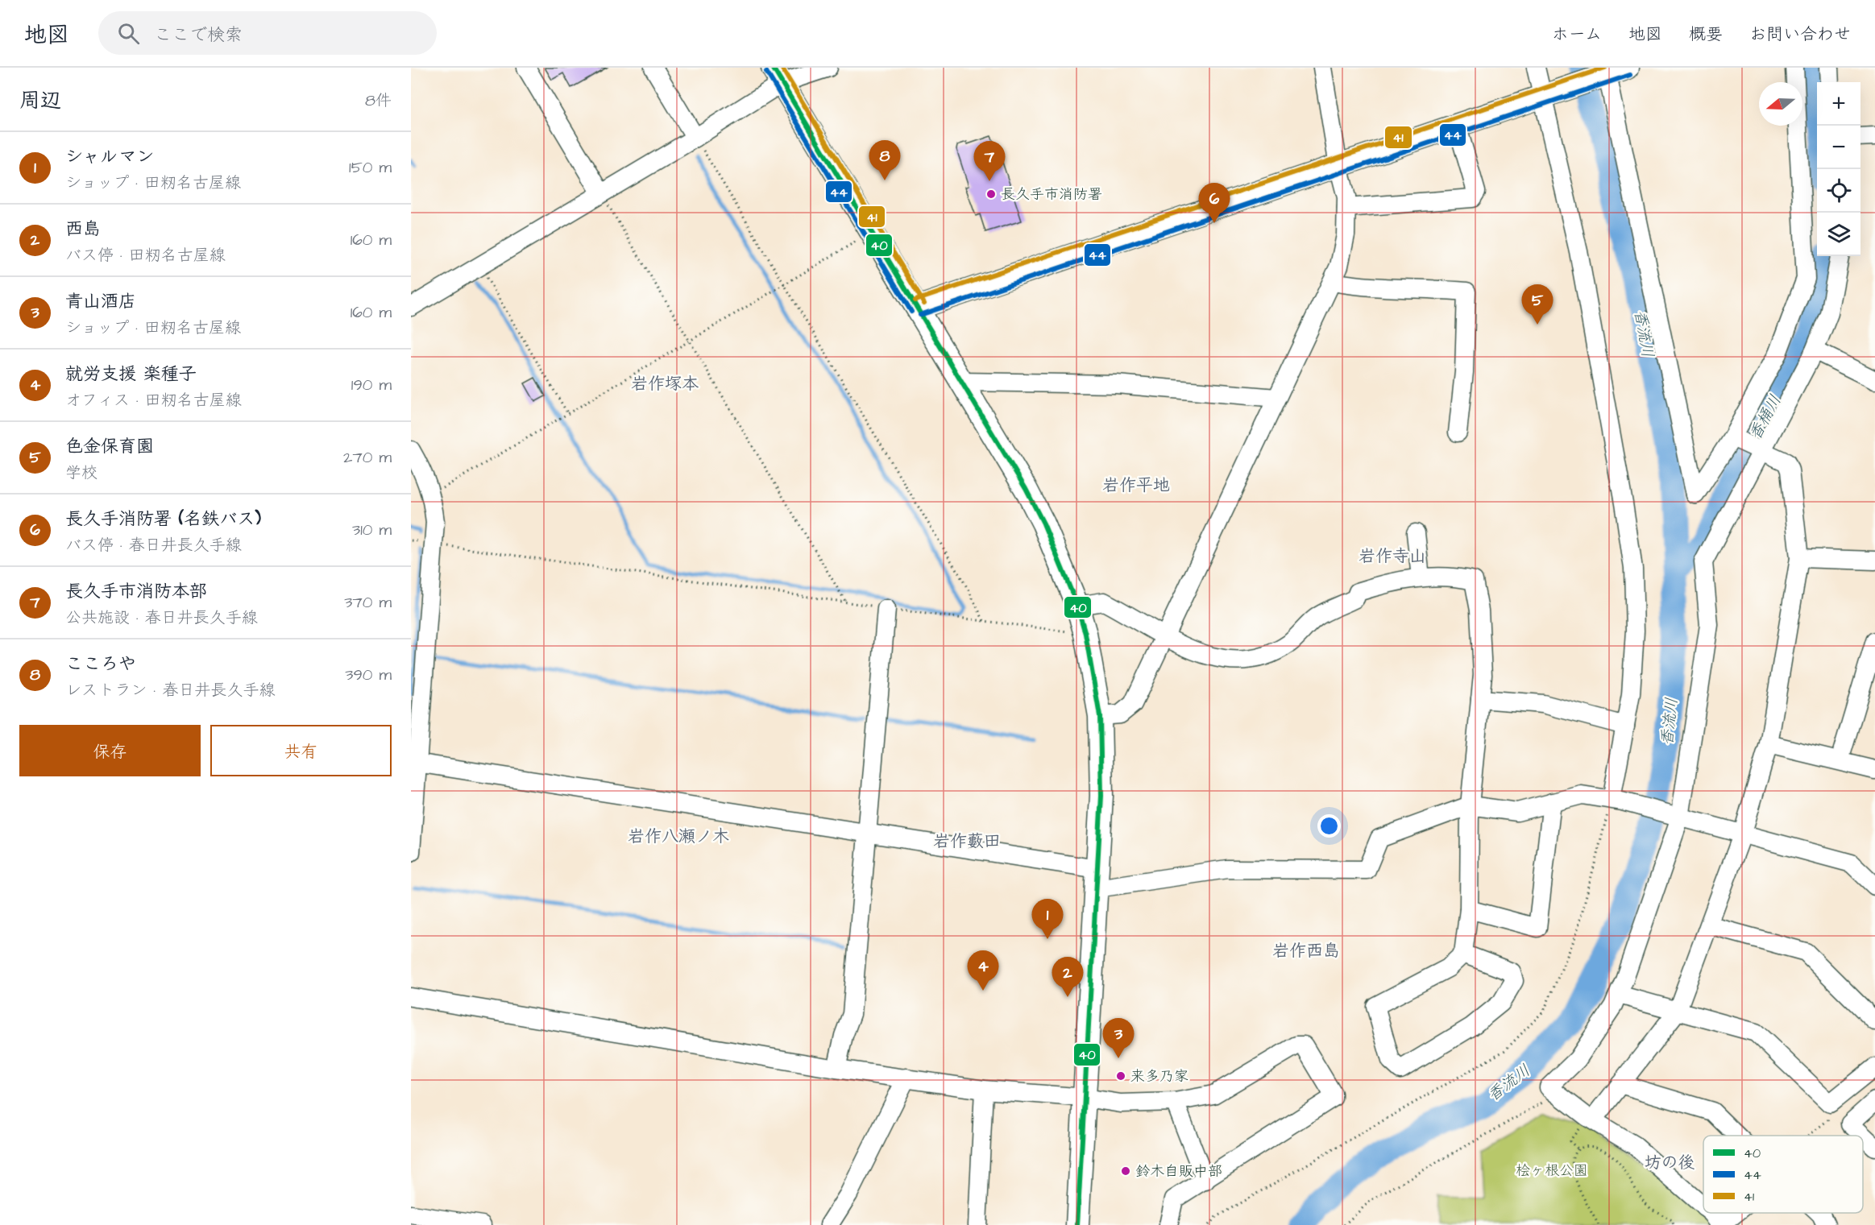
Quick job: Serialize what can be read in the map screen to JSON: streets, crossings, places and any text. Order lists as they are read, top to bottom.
{
  "districts": [
    "岩作塚本",
    "岩作平地",
    "岩作寺山",
    "岩作八瀬ノ木",
    "岩作藪田",
    "岩作西島",
    "坊の後"
  ],
  "water": ["香流川", "香桶川"],
  "parks": ["桧ヶ根公園"],
  "places": ["長久手市消防署", "来多乃家", "鈴木自販中部"],
  "lines": ["transit line 40", "transit line 41", "transit line 44"],
  "legend": ["40", "44", "41"],
  "north": "left",
  "page": {
    "header": "地図",
    "search": "ここで検索",
    "nav": [
      "ホーム",
      "地図",
      "概要",
      "お問い合わせ"
    ],
    "heading": ["周辺", "8件"],
    "map_buttons": ["+", "−"],
    "list": [
      {
        "mark": "1",
        "name": "シャルマン",
        "note": "ショップ · 田籾名古屋線",
        "value": "150 m"
      },
      {
        "mark": "2",
        "name": "西島",
        "note": "バス停 · 田籾名古屋線",
        "value": "160 m"
      },
      {
        "mark": "3",
        "name": "青山酒店",
        "note": "ショップ · 田籾名古屋線",
        "value": "160 m"
      },
      {
        "mark": "4",
        "name": "就労支援 楽種子",
        "note": "オフィス · 田籾名古屋線",
        "value": "190 m"
      },
      {
        "mark": "5",
        "name": "色金保育園",
        "note": "学校",
        "value": "270 m"
      },
      {
        "mark": "6",
        "name": "長久手消防署 (名鉄バス)",
        "note": "バス停 · 春日井長久手線",
        "value": "310 m"
      },
      {
        "mark": "7",
        "name": "長久手市消防本部",
        "note": "公共施設 · 春日井長久手線",
        "value": "370 m"
      },
      {
        "mark": "8",
        "name": "こころや",
        "note": "レストラン · 春日井長久手線",
        "value": "390 m"
      }
    ],
    "pins": [
      "8",
      "7",
      "6",
      "5",
      "1",
      "4",
      "2",
      "3"
    ],
    "buttons": ["保存", "共有"]
  }
}
